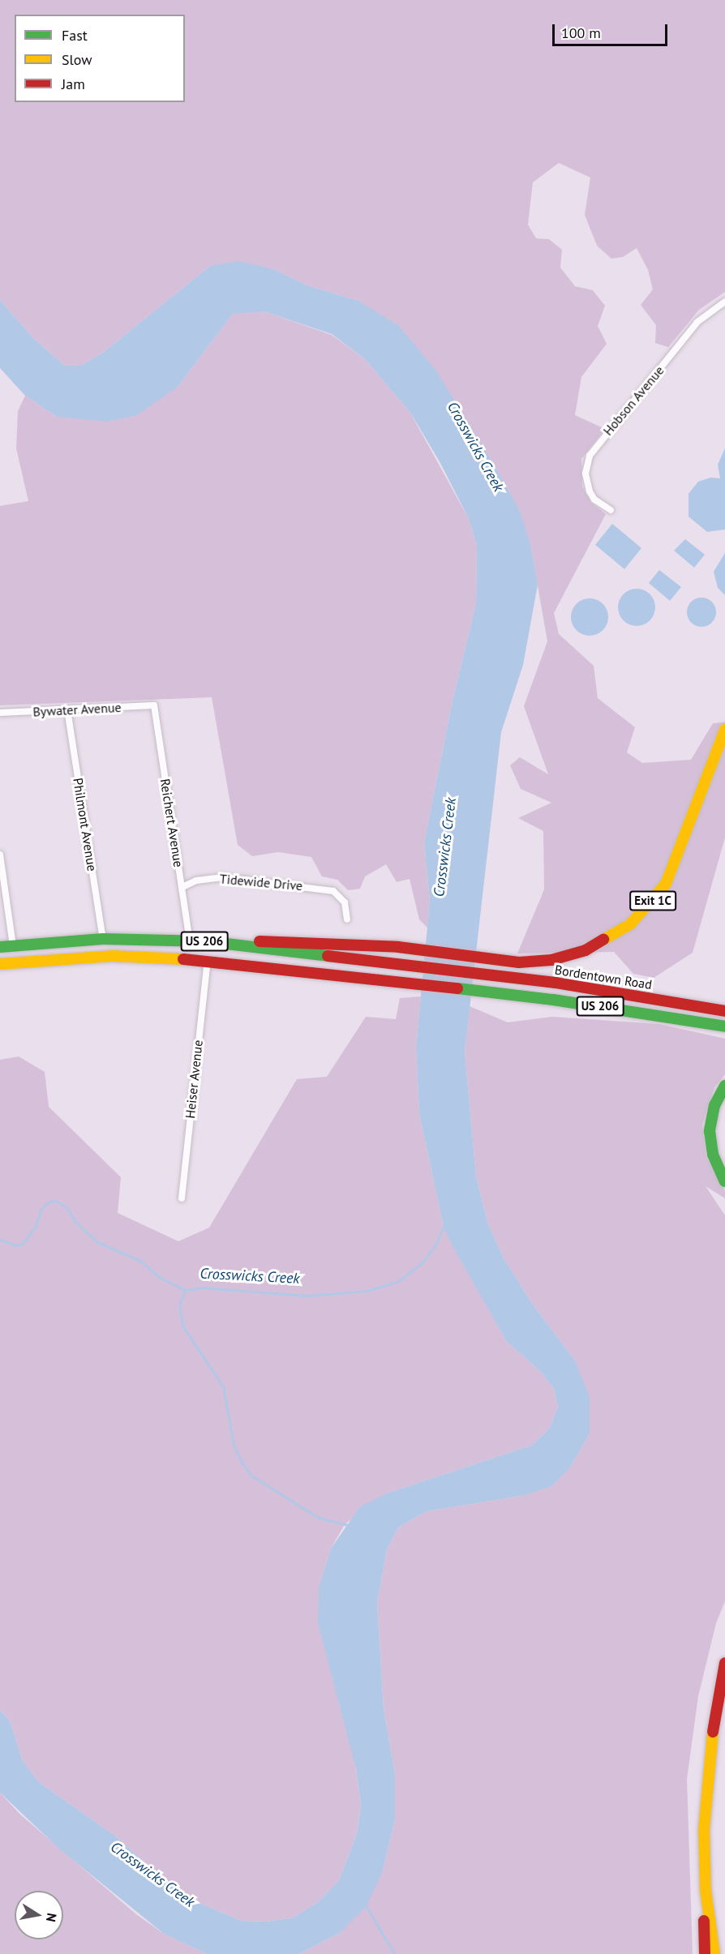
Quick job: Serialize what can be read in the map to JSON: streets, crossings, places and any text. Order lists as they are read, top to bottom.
{
  "streets": {
    "highway": ["Exit 1C", "US 206", "Bordentown Road"],
    "street": [
      "Hobson Avenue",
      "Bywater Avenue",
      "Reichert Avenue",
      "Philmont Avenue",
      "Tidewide Drive",
      "Heiser Avenue"
    ]
  },
  "crossings": [
    ["Bywater Avenue", "Reichert Avenue"],
    ["Bywater Avenue", "Philmont Avenue"],
    ["Reichert Avenue", "Tidewide Drive"],
    ["Reichert Avenue", "US 206"],
    ["Philmont Avenue", "US 206"],
    ["Exit 1C", "US 206"],
    ["Exit 1C", "Bordentown Road"],
    ["US 206", "Bordentown Road"],
    ["US 206", "Heiser Avenue"]
  ],
  "water": ["Crosswicks Creek"],
  "legend": ["Fast", "Slow", "Jam"],
  "scale_bar": "100 m",
  "north": "right"
}
